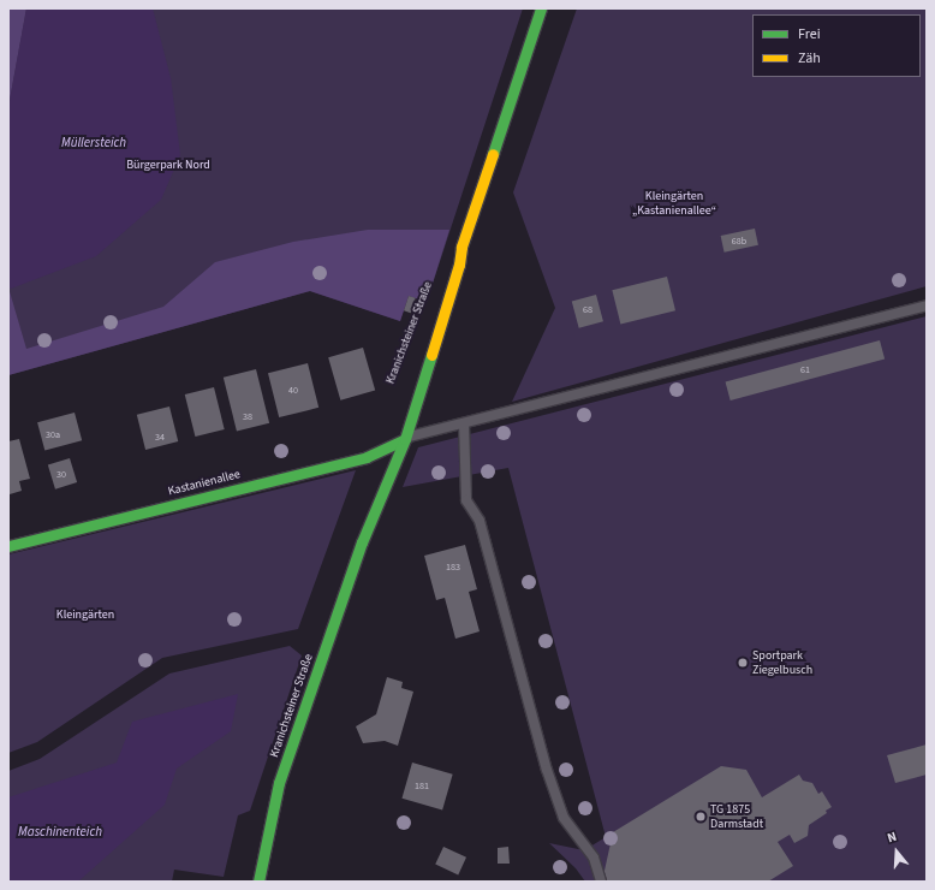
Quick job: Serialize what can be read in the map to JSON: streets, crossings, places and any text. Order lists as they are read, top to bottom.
{
  "streets": {
    "main road": ["Kranichsteiner Straße", "Kastanienallee"]
  },
  "crossings": [
    ["Kranichsteiner Straße", "Kastanienallee"]
  ],
  "water": ["Müllersteich", "Maschinenteich"],
  "parks": ["Bürgerpark Nord", "Kleingärten „Kastanienallee“", "Kleingärten"],
  "places": ["Sportpark Ziegelbusch", "TG 1875 Darmstadt"],
  "house_numbers": [
    "68b",
    "68",
    "61",
    "40",
    "38",
    "30a",
    "34",
    "30",
    "183",
    "181"
  ],
  "legend": ["Frei", "Zäh"],
  "north": "top"
}
